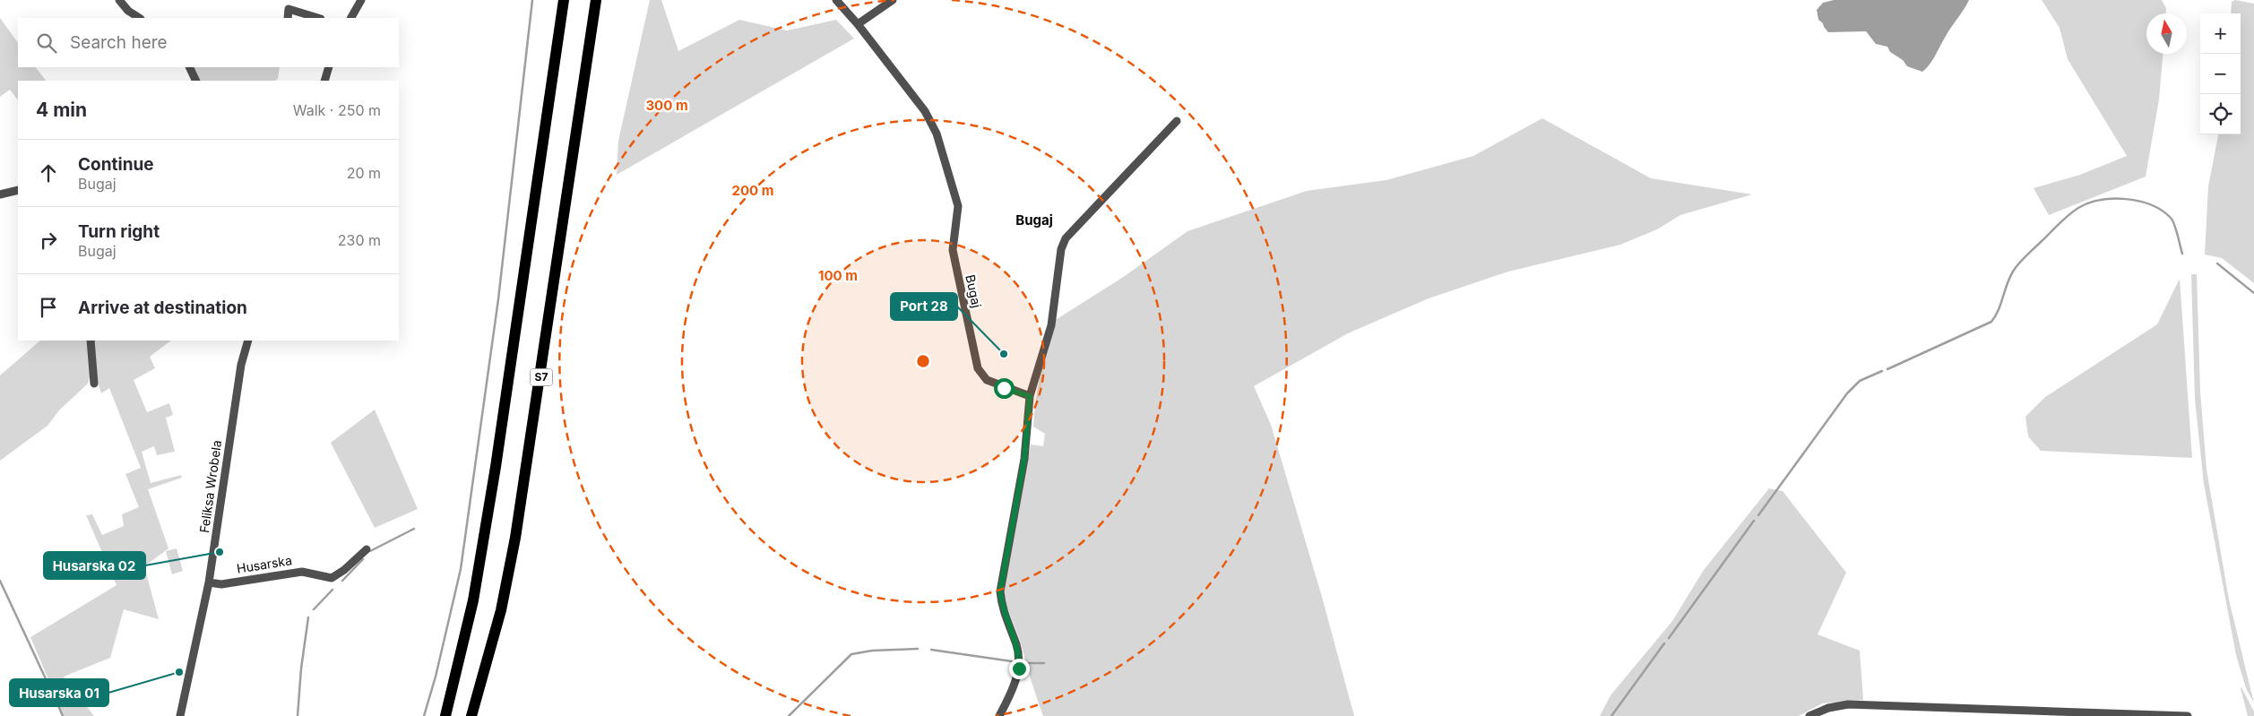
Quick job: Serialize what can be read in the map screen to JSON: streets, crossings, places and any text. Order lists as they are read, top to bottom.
{
  "streets": {
    "highway": ["S7"],
    "street": ["Bugaj", "Feliksa Wrobela", "Husarska"]
  },
  "crossings": [
    ["Feliksa Wrobela", "Husarska"]
  ],
  "districts": ["Bugaj"],
  "places": ["Port 28", "Husarska 02", "Husarska 01"],
  "north": "top",
  "page": {
    "map_buttons": ["+", "−"],
    "search": "Search here",
    "heading": ["4 min", "Walk · 250 m"],
    "list": [
      ["Continue", "Bugaj", "20 m"],
      ["Turn right", "Bugaj", "230 m"],
      "Arrive at destination"
    ]
  },
  "rings": ["300 m", "200 m", "100 m"]
}
